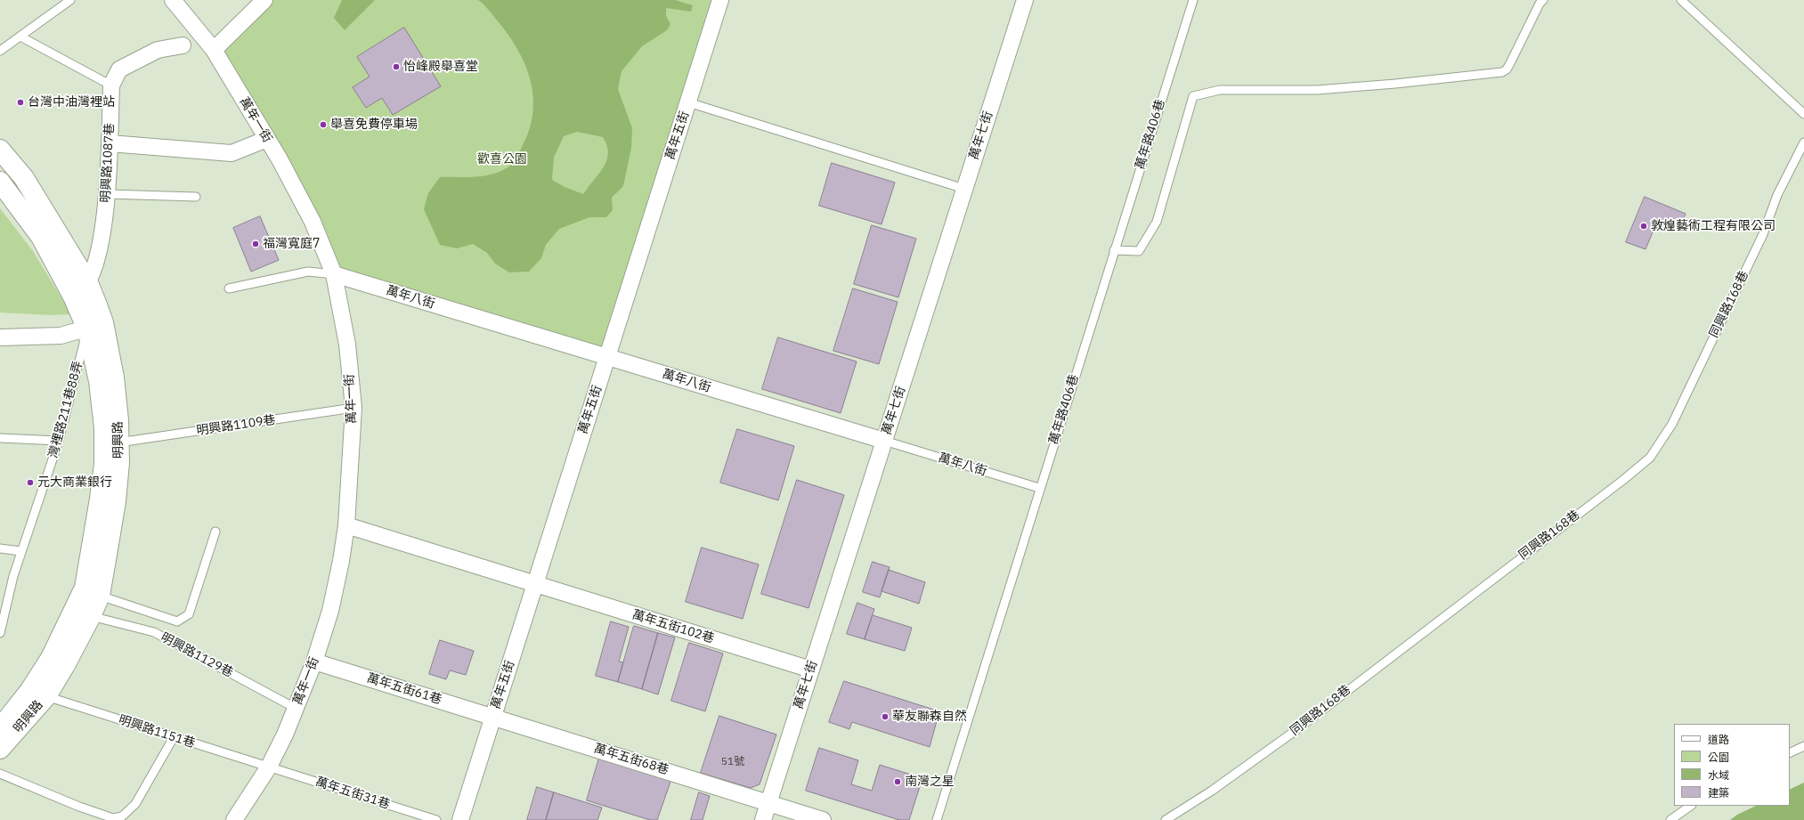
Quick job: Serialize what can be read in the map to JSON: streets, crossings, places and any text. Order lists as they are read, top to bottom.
{
  "streets": {
    "main road": ["明興路"],
    "street": [
      "萬年一街",
      "萬年五街",
      "萬年七街",
      "明興路1087巷",
      "萬年八街",
      "萬年五街102巷",
      "萬年五街61巷",
      "萬年五街68巷"
    ],
    "lane": [
      "萬年路406巷",
      "同興路168巷",
      "灣裡路211巷88弄",
      "明興路1109巷",
      "明興路1129巷",
      "明興路1151巷",
      "萬年五街31巷"
    ]
  },
  "crossings": [
    ["萬年一街", "萬年八街"],
    ["萬年一街", "明興路1109巷"],
    ["萬年一街", "萬年五街102巷"],
    ["萬年一街", "明興路1129巷"],
    ["萬年一街", "萬年五街61巷"],
    ["萬年一街", "明興路1151巷"],
    ["萬年一街", "萬年五街31巷"],
    ["萬年路406巷", "萬年八街"],
    ["萬年五街", "萬年八街"],
    ["萬年五街", "萬年五街102巷"],
    ["萬年五街", "萬年五街61巷"],
    ["萬年五街", "萬年五街68巷"],
    ["萬年七街", "萬年八街"],
    ["萬年七街", "萬年五街102巷"],
    ["萬年七街", "萬年五街68巷"],
    ["明興路1087巷", "明興路"],
    ["灣裡路211巷88弄", "明興路"],
    ["明興路1109巷", "明興路"],
    ["明興路", "明興路1129巷"],
    ["明興路", "明興路1151巷"],
    ["萬年五街61巷", "萬年五街68巷"],
    ["明興路1151巷", "萬年五街31巷"]
  ],
  "parks": ["歡喜公園"],
  "places": [
    "怡峰殿舉喜堂",
    "台灣中油灣裡站",
    "舉喜免費停車場",
    "敦煌藝術工程有限公司",
    "福灣寬庭7",
    "元大商業銀行",
    "華友聯森自然",
    "南灣之星"
  ],
  "house_numbers": ["51號"],
  "legend": [
    "道路",
    "公園",
    "水域",
    "建築"
  ]
}
